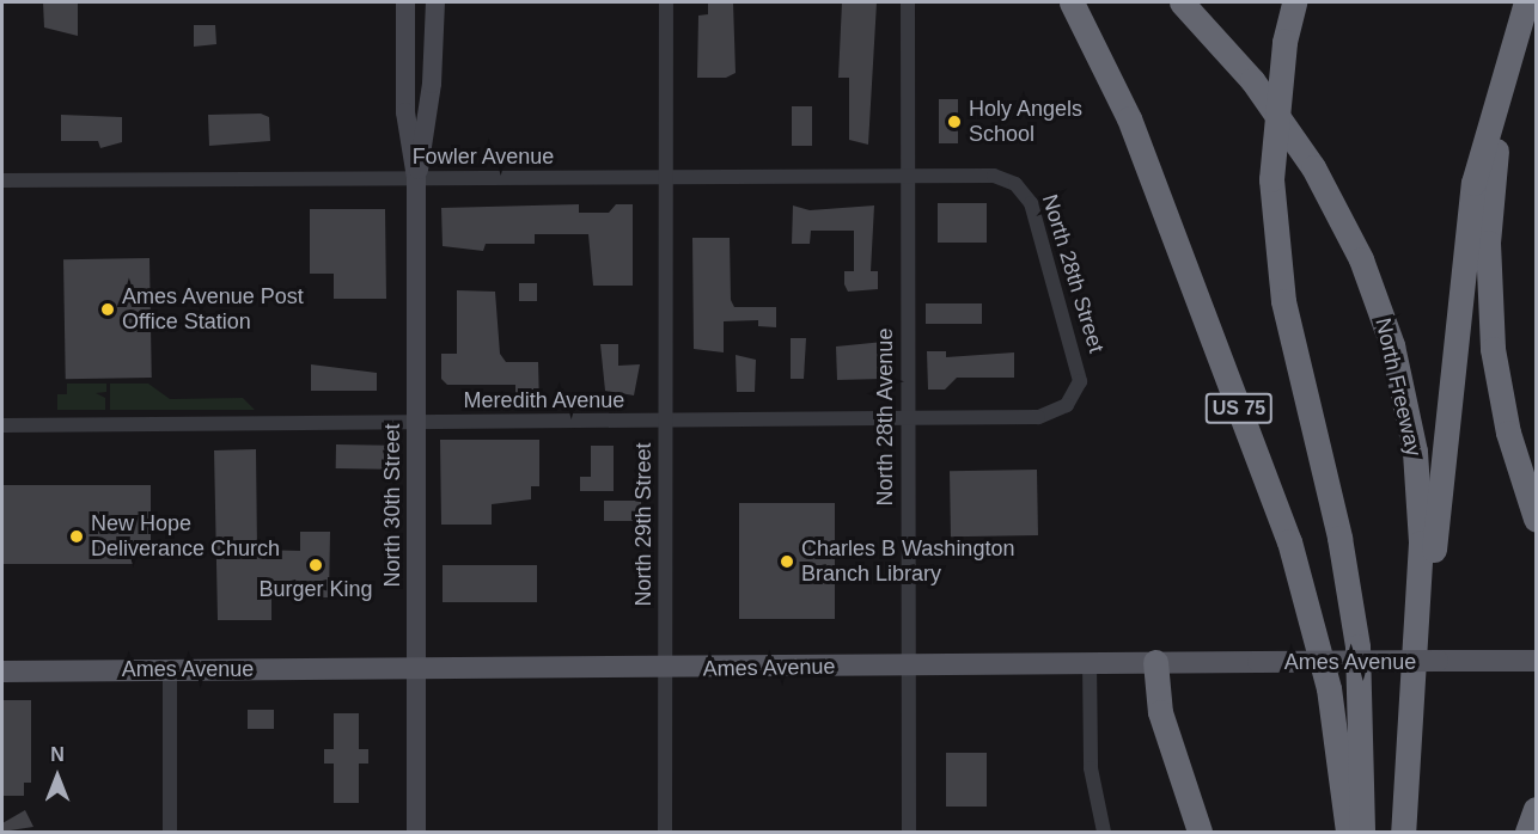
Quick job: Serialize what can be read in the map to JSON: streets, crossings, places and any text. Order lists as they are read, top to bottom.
{
  "streets": {
    "highway": ["North Freeway", "US 75"],
    "main road": ["North 30th Street", "Ames Avenue"],
    "street": [
      "Fowler Avenue",
      "North 28th Street",
      "Meredith Avenue",
      "North 28th Avenue",
      "North 29th Street"
    ]
  },
  "crossings": [
    ["Fowler Avenue", "North 28th Street"],
    ["Fowler Avenue", "North 28th Avenue"],
    ["Fowler Avenue", "North 30th Street"],
    ["Fowler Avenue", "North 29th Street"],
    ["North 28th Street", "Meredith Avenue"],
    ["Meredith Avenue", "North 28th Avenue"],
    ["Meredith Avenue", "North 30th Street"],
    ["Meredith Avenue", "North 29th Street"],
    ["North 28th Avenue", "Ames Avenue"],
    ["North 30th Street", "Ames Avenue"],
    ["North 29th Street", "Ames Avenue"]
  ],
  "places": [
    "Holy Angels School",
    "Ames Avenue Post Office Station",
    "New Hope Deliverance Church",
    "Charles B Washington Branch Library",
    "Burger King"
  ],
  "north": "top"
}
